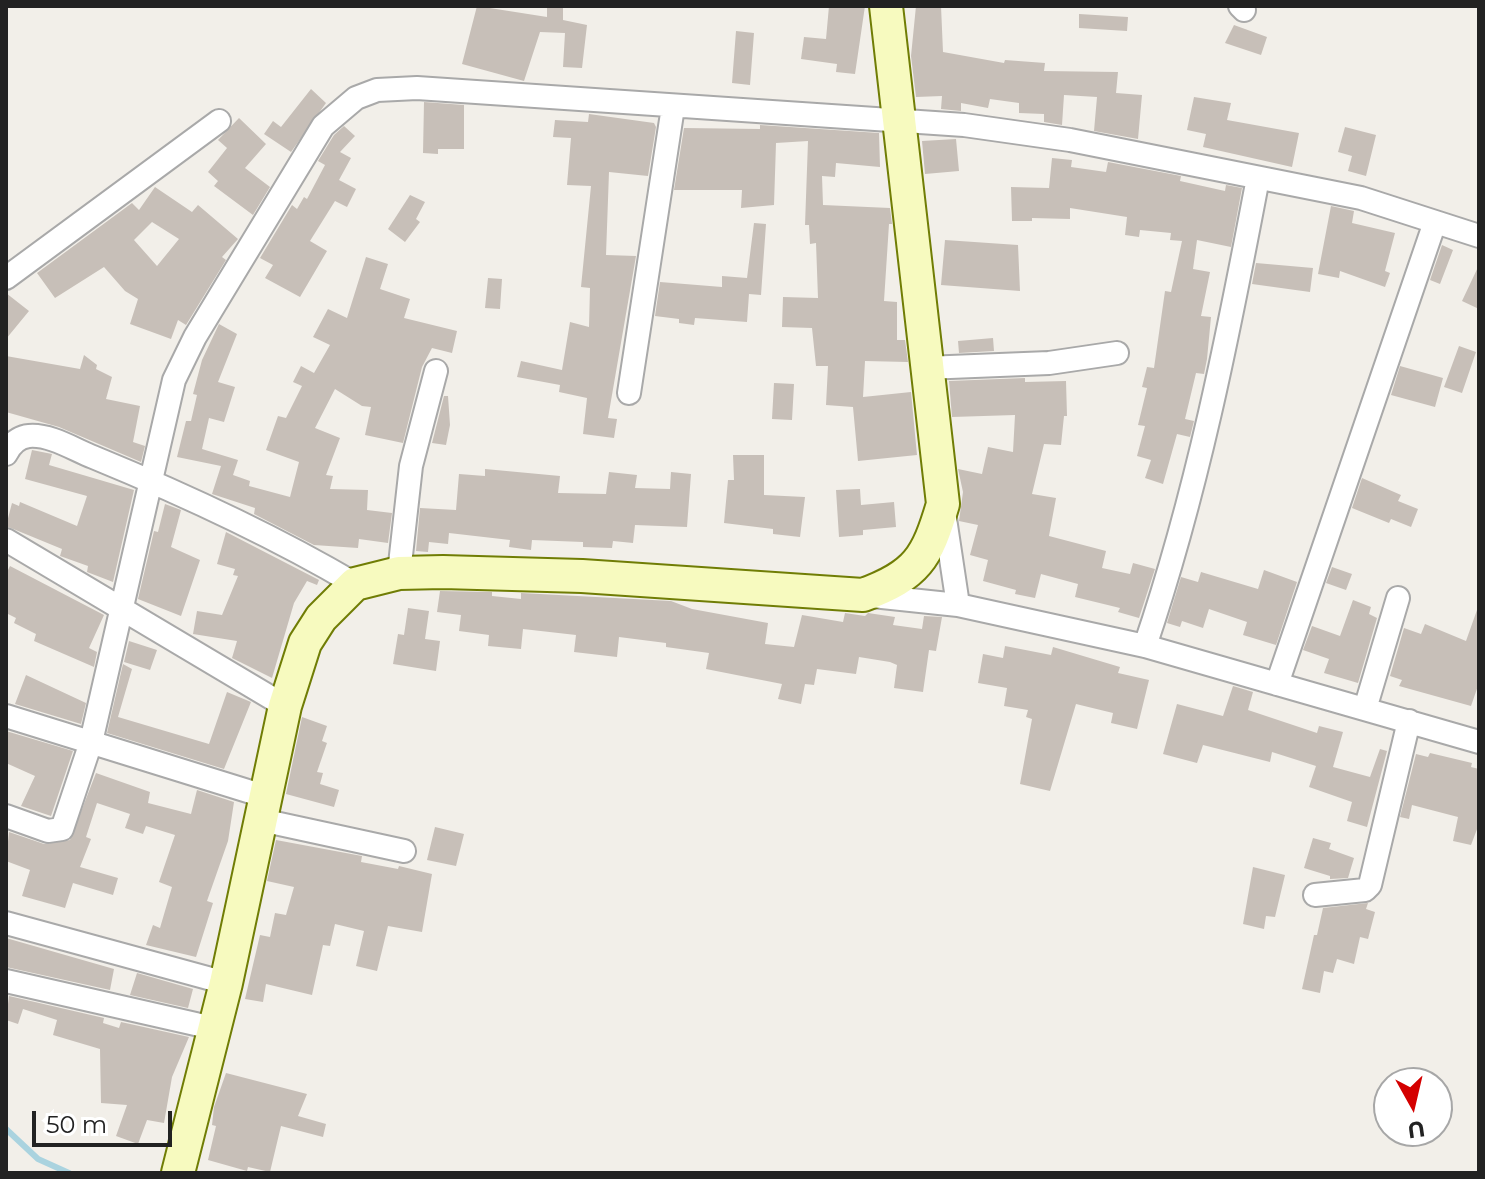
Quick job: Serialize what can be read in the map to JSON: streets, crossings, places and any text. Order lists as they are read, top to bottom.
{
  "scale_bar": "50 m",
  "north": "bottom"
}
